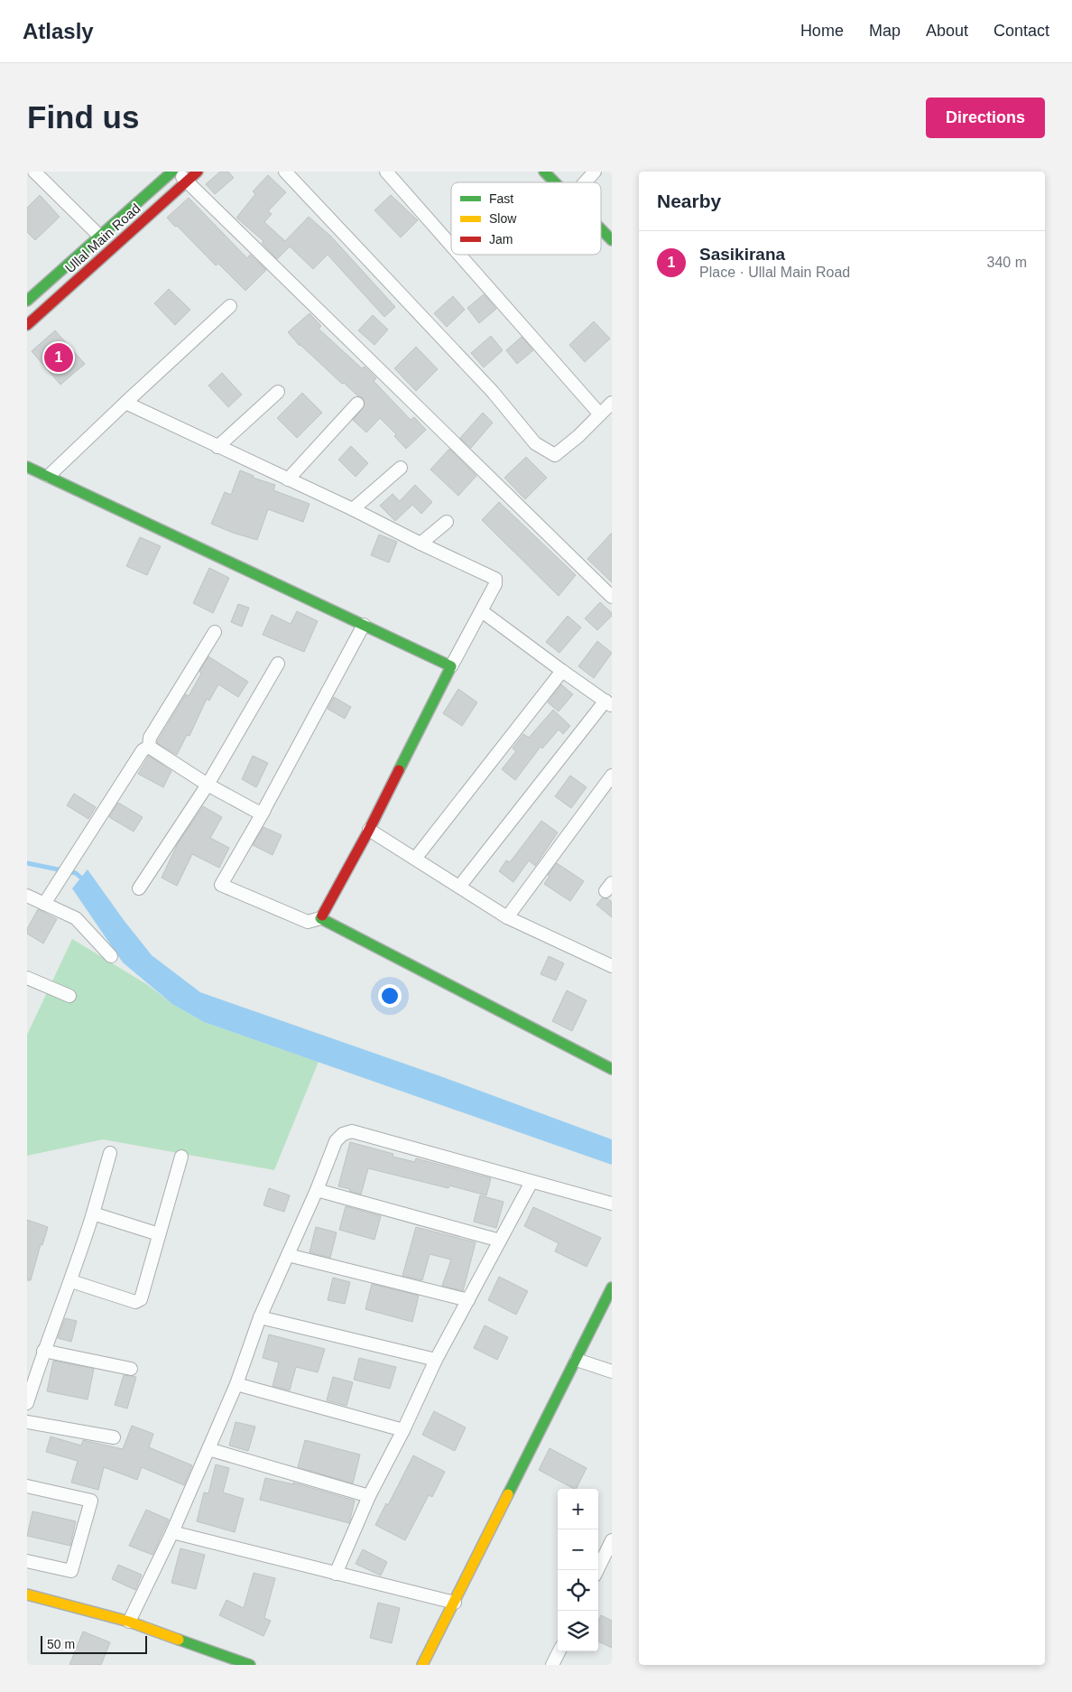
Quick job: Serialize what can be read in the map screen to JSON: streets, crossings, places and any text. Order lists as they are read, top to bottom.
{
  "streets": {
    "street": ["Ullal Main Road"]
  },
  "legend": ["Fast", "Slow", "Jam"],
  "scale_bar": "50 m",
  "page": {
    "header": "Atlasly",
    "nav": [
      "Home",
      "Map",
      "About",
      "Contact"
    ],
    "buttons": "Directions",
    "title": "Find us",
    "heading": "Nearby",
    "list": [
      {
        "mark": "1",
        "name": "Sasikirana",
        "note": "Place · Ullal Main Road",
        "value": "340 m"
      }
    ],
    "pins": "1",
    "map_buttons": ["+", "−"],
    "scale": "50 m"
  }
}
